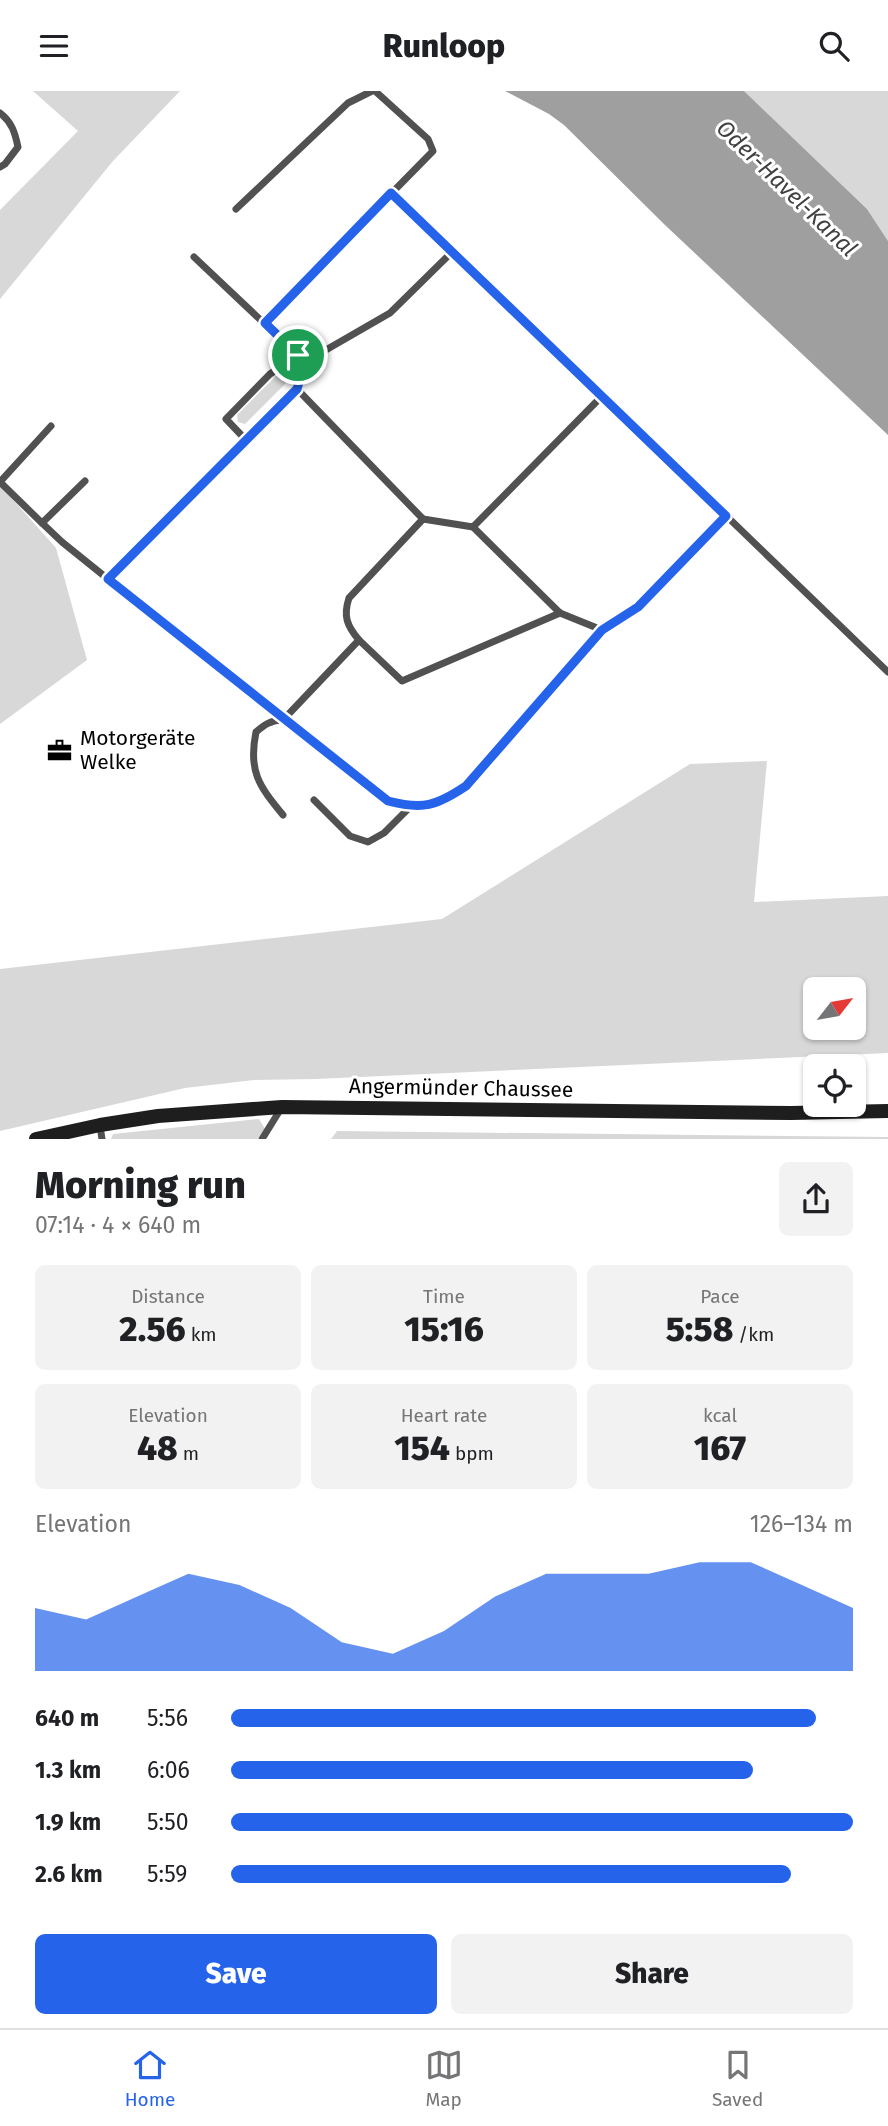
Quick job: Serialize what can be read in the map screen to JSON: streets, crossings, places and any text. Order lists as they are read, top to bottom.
{
  "streets": {
    "main road": ["Angermünder Chaussee"]
  },
  "water": ["Oder-Havel-Kanal"],
  "places": {
    "office": ["Motorgeräte Welke"]
  },
  "north": "top right",
  "page": {
    "header": "Runloop",
    "heading": ["Morning run", "07:14 · 4 × 640 m"],
    "stats": [
      ["Distance", "2.56 km"],
      ["Time", "15:16"],
      ["Pace", "5:58 /km"],
      ["Elevation", "48 m"],
      ["Heart rate", "154 bpm"],
      ["kcal", "167"]
    ],
    "chart": ["Elevation", "126–134 m"],
    "list": [
      {
        "name": "640 m",
        "note": "5:56"
      },
      {
        "name": "1.3 km",
        "note": "6:06"
      },
      {
        "name": "1.9 km",
        "note": "5:50"
      },
      {
        "name": "2.6 km",
        "note": "5:59"
      }
    ],
    "buttons": ["Save", "Share"],
    "tabs": ["Home", "Map", "Saved"]
  }
}
